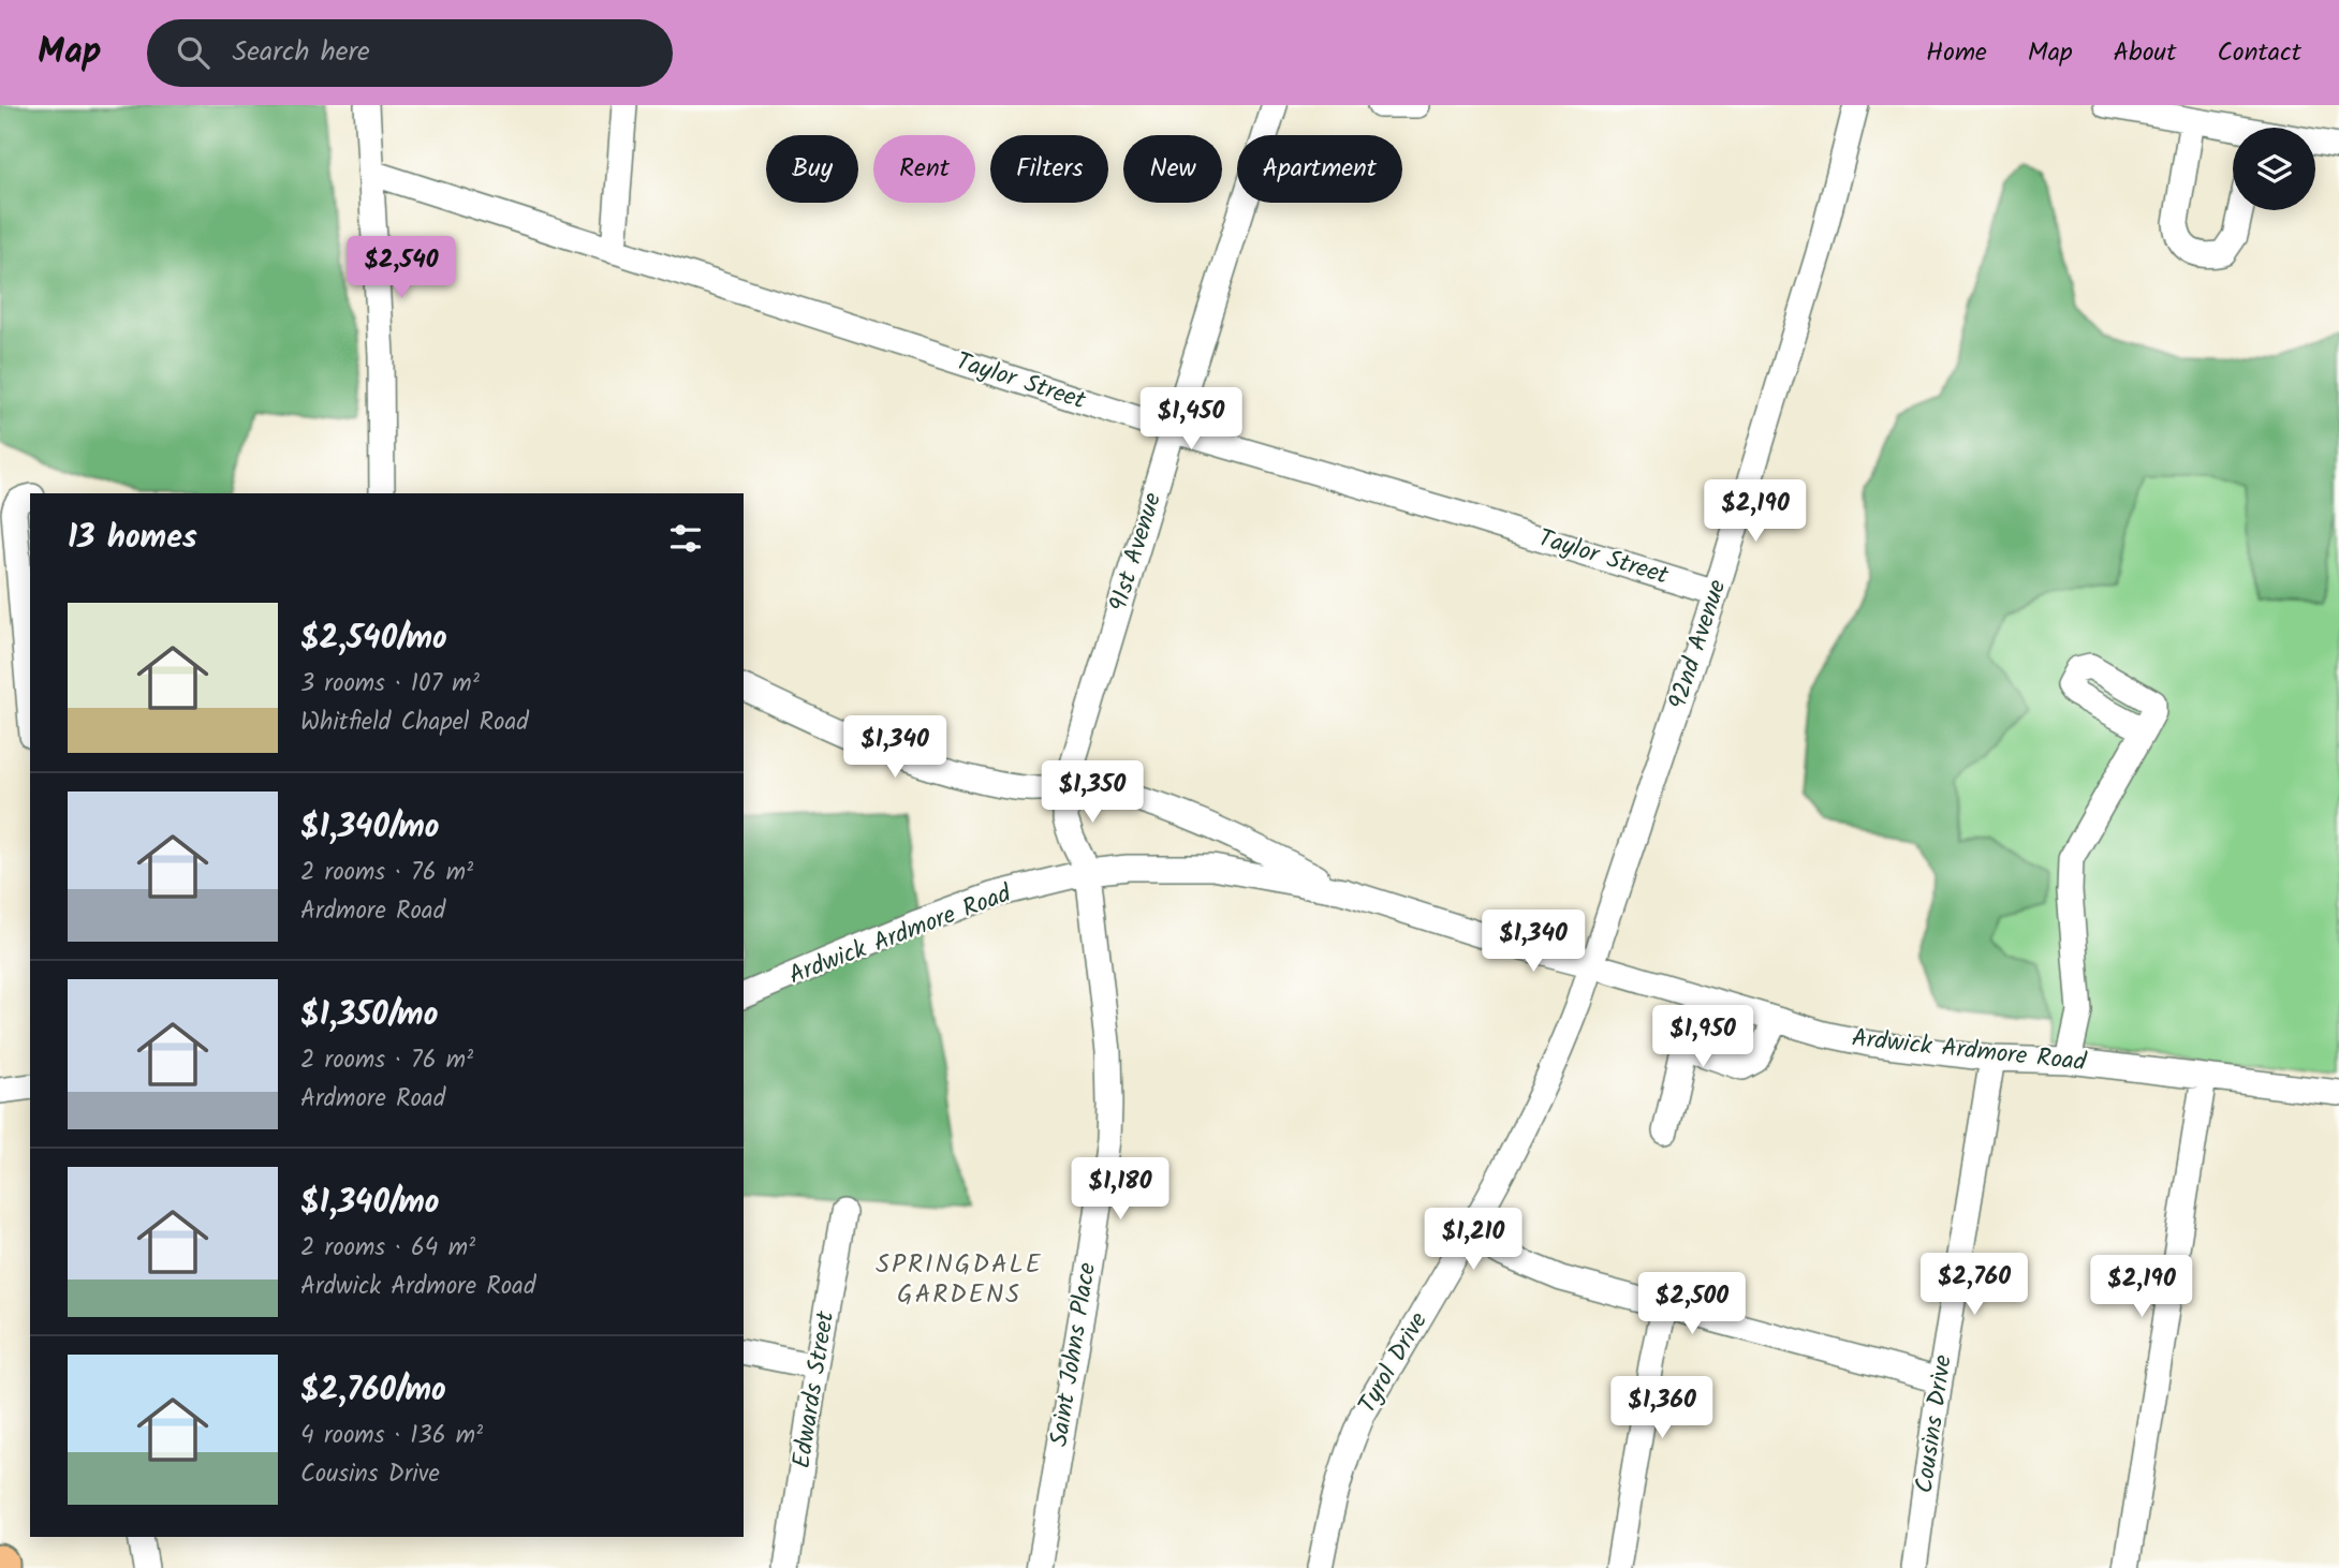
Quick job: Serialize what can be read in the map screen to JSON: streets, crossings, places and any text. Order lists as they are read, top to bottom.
{
  "streets": {
    "street": [
      "Taylor Street",
      "91st Avenue",
      "92nd Avenue",
      "Ardwick Ardmore Road",
      "Saint Johns Place",
      "Tyrol Drive",
      "Edwards Street",
      "Cousins Drive"
    ]
  },
  "crossings": [
    ["Taylor Street", "91st Avenue"],
    ["Taylor Street", "92nd Avenue"],
    ["91st Avenue", "Ardwick Ardmore Road"],
    ["91st Avenue", "Saint Johns Place"],
    ["92nd Avenue", "Ardwick Ardmore Road"],
    ["92nd Avenue", "Tyrol Drive"],
    ["Ardwick Ardmore Road", "Saint Johns Place"],
    ["Ardwick Ardmore Road", "Tyrol Drive"],
    ["Ardwick Ardmore Road", "Cousins Drive"]
  ],
  "districts": ["SPRINGDALE GARDENS"],
  "page": {
    "header": "Map",
    "search": "Search here",
    "nav": [
      "Home",
      "Map",
      "About",
      "Contact"
    ],
    "chip": [
      "Buy",
      "Rent",
      "Filters",
      "New",
      "Apartment"
    ],
    "price": [
      "$2,540",
      "$1,450",
      "$2,190",
      "$1,340",
      "$1,350",
      "$1,340",
      "$1,950",
      "$1,180",
      "$1,210",
      "$2,760",
      "$2,190",
      "$2,500",
      "$1,360"
    ],
    "heading": "13 homes",
    "list": [
      {
        "name": "$2,540/mo",
        "note": "3 rooms · 107 m² · Whitfield Chapel Road"
      },
      {
        "name": "$1,340/mo",
        "note": "2 rooms · 76 m² · Ardmore Road"
      },
      {
        "name": "$1,350/mo",
        "note": "2 rooms · 76 m² · Ardmore Road"
      },
      {
        "name": "$1,340/mo",
        "note": "2 rooms · 64 m² · Ardwick Ardmore Road"
      },
      {
        "name": "$2,760/mo",
        "note": "4 rooms · 136 m² · Cousins Drive"
      }
    ]
  }
}
